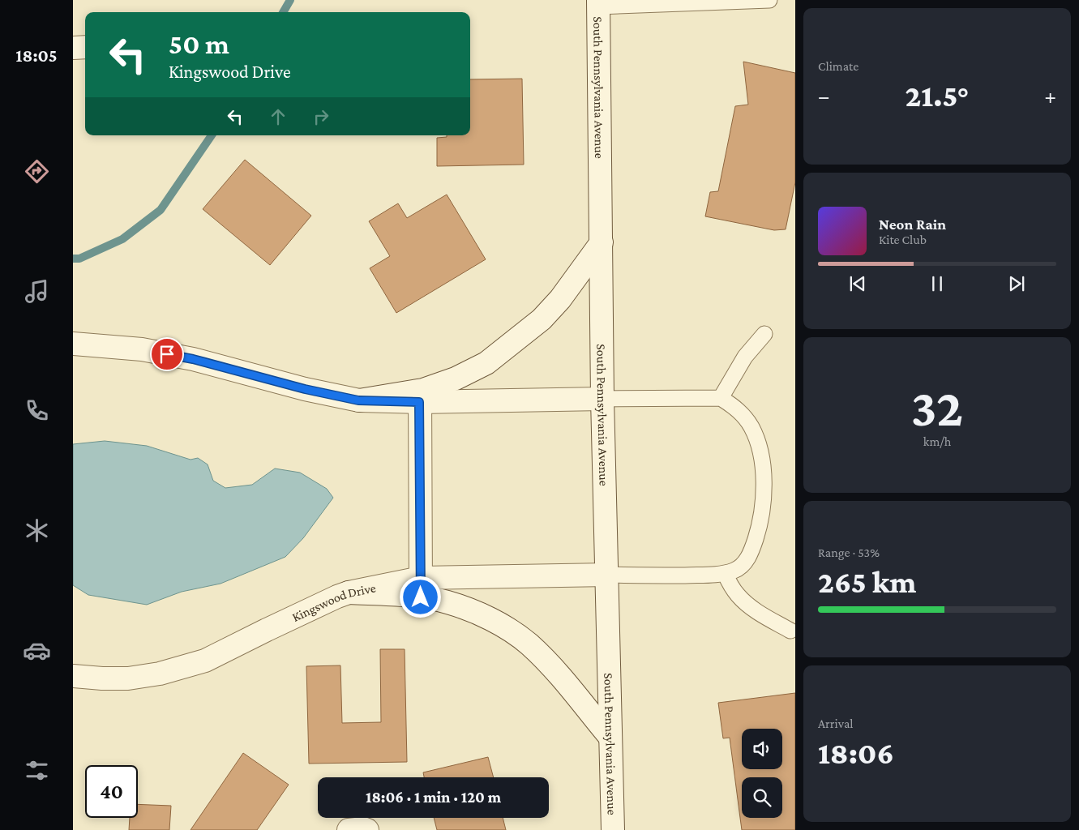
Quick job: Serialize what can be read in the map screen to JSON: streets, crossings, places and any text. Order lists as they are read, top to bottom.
{
  "streets": {
    "main road": ["South Pennsylvania Avenue", "Kingswood Drive"]
  },
  "page": {
    "tabs": "18:05",
    "tile": [
      "Climate",
      ["32", "km/h"],
      ["Range · 53%", "265 km"],
      ["Arrival", "18:06"]
    ],
    "turn": ["50 m", "Kingswood Drive"],
    "heat": ["−", "21.5°", "+"],
    "song": ["Neon Rain", "Kite Club"],
    "limit": "40",
    "trip": "18:06 · 1 min · 120 m"
  }
}
